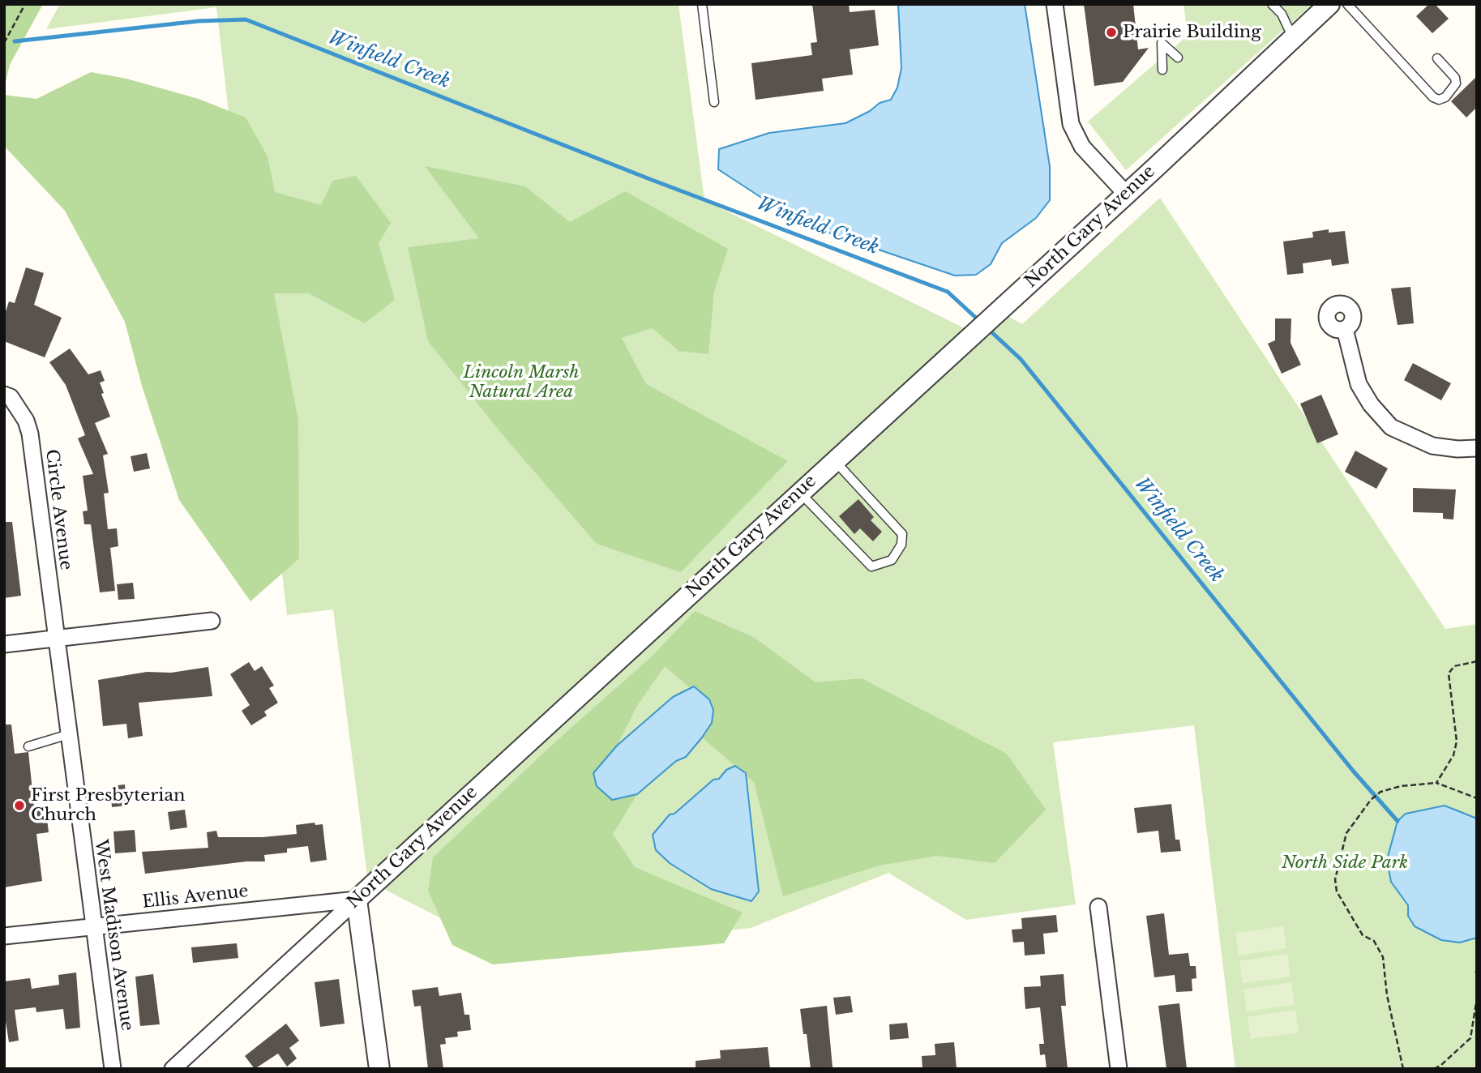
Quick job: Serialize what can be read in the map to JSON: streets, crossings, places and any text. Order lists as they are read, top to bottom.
{
  "streets": {
    "street": [
      "North Gary Avenue",
      "Circle Avenue",
      "Ellis Avenue",
      "West Madison Avenue"
    ]
  },
  "crossings": [
    ["North Gary Avenue", "Ellis Avenue"],
    ["Circle Avenue", "West Madison Avenue"],
    ["Ellis Avenue", "West Madison Avenue"]
  ],
  "water": ["Winfield Creek"],
  "parks": ["Lincoln Marsh Natural Area", "North Side Park"],
  "places": ["Prairie Building", "First Presbyterian Church"]
}
